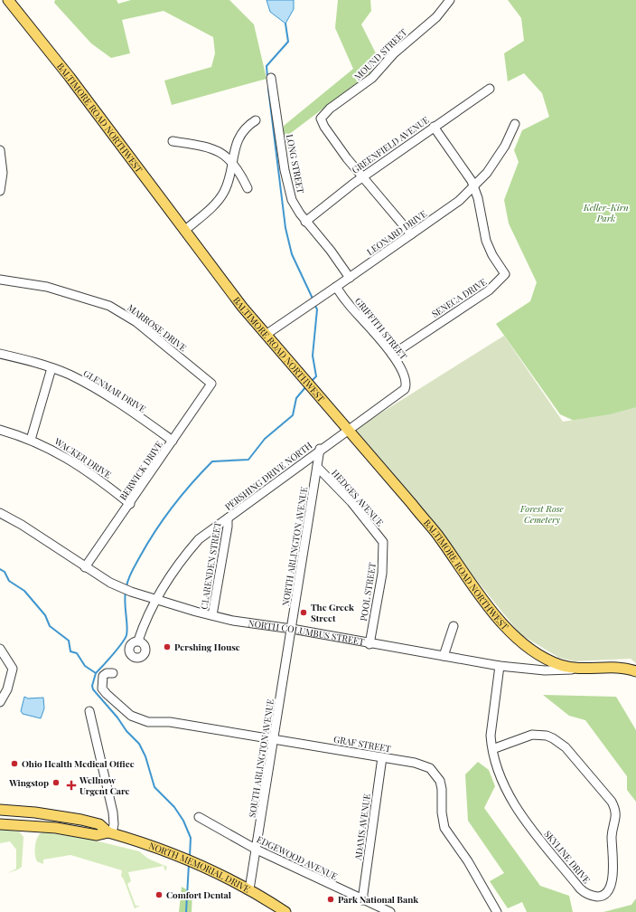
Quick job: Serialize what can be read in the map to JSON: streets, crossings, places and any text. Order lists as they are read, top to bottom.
{
  "streets": {
    "main road": ["BALTIMORE ROAD NORTHWEST", "NORTH COLUMBUS STREET", "NORTH MEMORIAL DRIVE"],
    "street": [
      "MOUND STREET",
      "GREENFIELD AVENUE",
      "LONG STREET",
      "LEONARD DRIVE",
      "SENECA DRIVE",
      "MARROSE DRIVE",
      "GRIFFITH STREET",
      "GLENMAR DRIVE",
      "WACKER DRIVE",
      "BERWICK DRIVE",
      "PERSHING DRIVE NORTH",
      "HEDGES AVENUE",
      "NORTH ARLINGTON AVENUE",
      "CLARENDEN STREET",
      "POOL STREET",
      "GRAF STREET",
      "SOUTH ARLINGTON AVENUE",
      "ADAMS AVENUE",
      "SKYLINE DRIVE",
      "EDGEWOOD AVENUE"
    ]
  },
  "crossings": [
    ["MOUND STREET", "GREENFIELD AVENUE"],
    ["BALTIMORE ROAD NORTHWEST", "LEONARD DRIVE"],
    ["BALTIMORE ROAD NORTHWEST", "PERSHING DRIVE NORTH"],
    ["BALTIMORE ROAD NORTHWEST", "NORTH COLUMBUS STREET"],
    ["GREENFIELD AVENUE", "LONG STREET"],
    ["GREENFIELD AVENUE", "SENECA DRIVE"],
    ["LONG STREET", "LEONARD DRIVE"],
    ["LEONARD DRIVE", "SENECA DRIVE"],
    ["LEONARD DRIVE", "GRIFFITH STREET"],
    ["SENECA DRIVE", "GRIFFITH STREET"],
    ["MARROSE DRIVE", "BERWICK DRIVE"],
    ["GRIFFITH STREET", "PERSHING DRIVE NORTH"],
    ["GLENMAR DRIVE", "BERWICK DRIVE"],
    ["WACKER DRIVE", "BERWICK DRIVE"],
    ["BERWICK DRIVE", "NORTH COLUMBUS STREET"],
    ["PERSHING DRIVE NORTH", "NORTH ARLINGTON AVENUE"],
    ["PERSHING DRIVE NORTH", "CLARENDEN STREET"],
    ["PERSHING DRIVE NORTH", "NORTH COLUMBUS STREET"],
    ["HEDGES AVENUE", "NORTH ARLINGTON AVENUE"],
    ["HEDGES AVENUE", "POOL STREET"],
    ["NORTH ARLINGTON AVENUE", "NORTH COLUMBUS STREET"],
    ["NORTH ARLINGTON AVENUE", "SOUTH ARLINGTON AVENUE"],
    ["CLARENDEN STREET", "NORTH COLUMBUS STREET"],
    ["POOL STREET", "NORTH COLUMBUS STREET"],
    ["NORTH COLUMBUS STREET", "SOUTH ARLINGTON AVENUE"],
    ["NORTH COLUMBUS STREET", "SKYLINE DRIVE"],
    ["GRAF STREET", "SOUTH ARLINGTON AVENUE"],
    ["GRAF STREET", "ADAMS AVENUE"],
    ["SOUTH ARLINGTON AVENUE", "EDGEWOOD AVENUE"],
    ["SOUTH ARLINGTON AVENUE", "NORTH MEMORIAL DRIVE"],
    ["ADAMS AVENUE", "EDGEWOOD AVENUE"]
  ],
  "parks": ["Keller-Kirn Park", "Forest Rose Cemetery"],
  "places": {
    "other": [
      "The Greek Street",
      "Pershing House",
      "Ohio Health Medical Office",
      "Wingstop",
      "Comfort Dental",
      "Park National Bank"
    ],
    "health": ["Wellnow Urgent Care"]
  }
}
